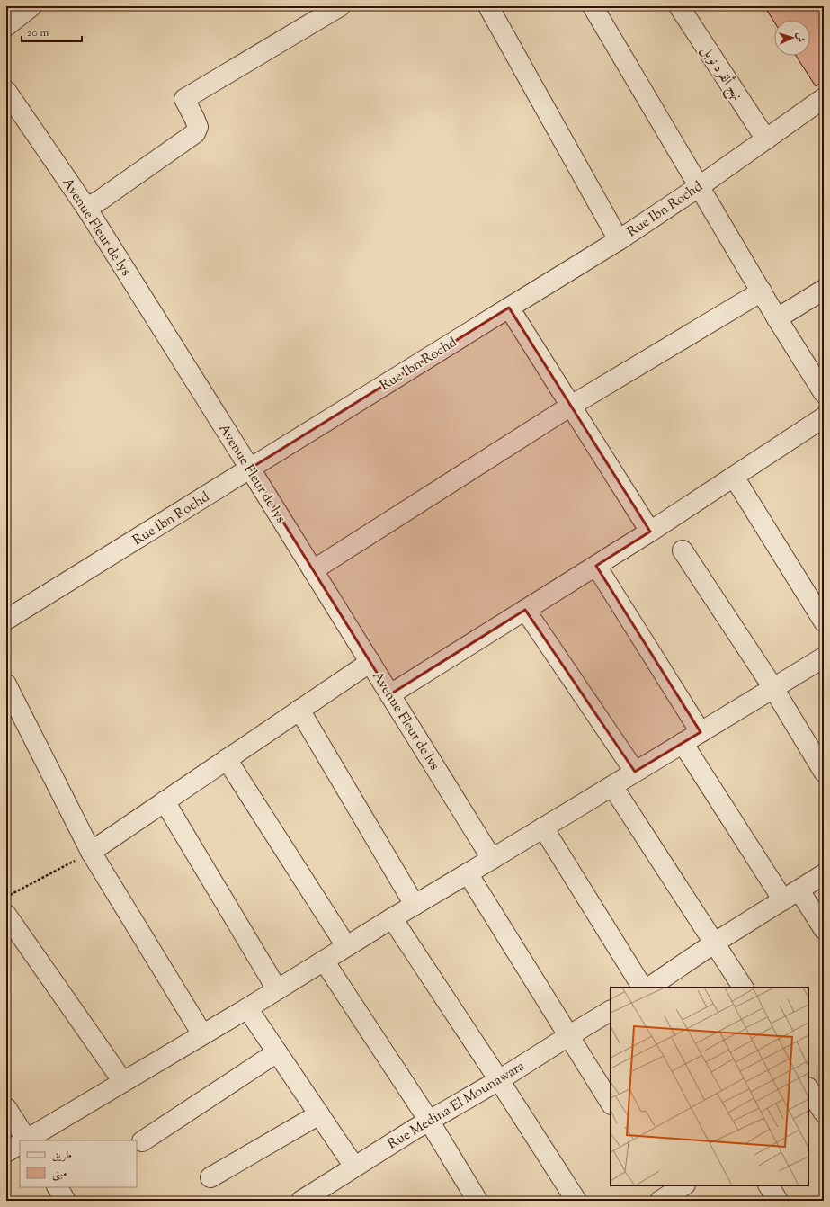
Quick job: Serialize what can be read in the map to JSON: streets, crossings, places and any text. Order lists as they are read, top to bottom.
{
  "streets": {
    "street": [
      "نهج ألفرد نوبل",
      "Rue Ibn Rochd",
      "Avenue Fleur de lys",
      "Rue Medina El Mounawara"
    ]
  },
  "crossings": [
    ["نهج ألفرد نوبل", "Rue Ibn Rochd"],
    ["Rue Ibn Rochd", "Avenue Fleur de lys"]
  ],
  "legend": ["طريق", "مبنى"],
  "scale_bar": "20 m",
  "north": "right"
}
